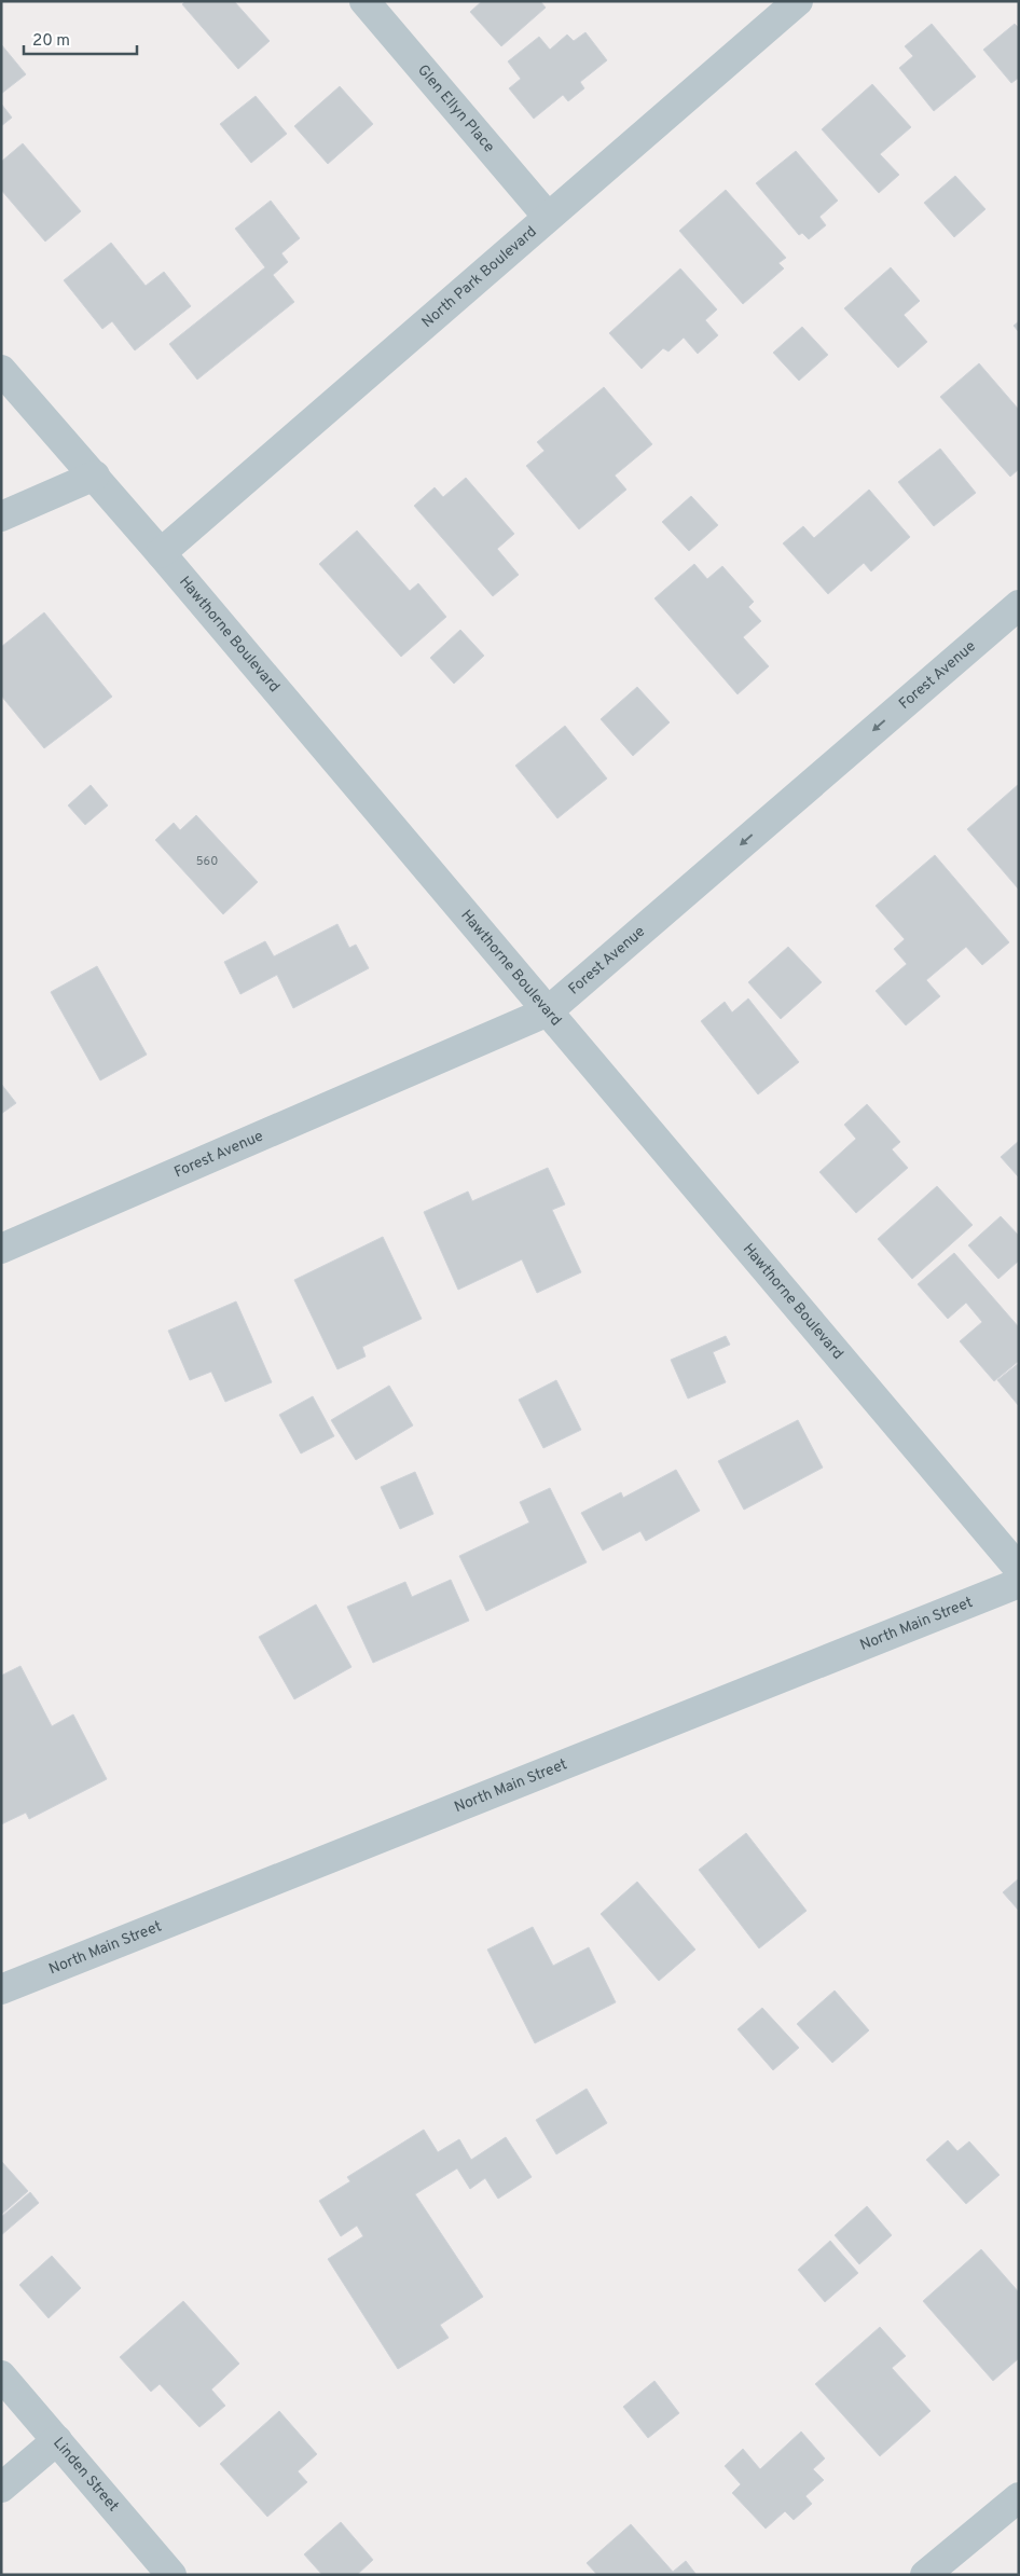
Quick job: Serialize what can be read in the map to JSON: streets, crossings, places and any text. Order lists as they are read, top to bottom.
{
  "streets": {
    "street": [
      "Glen Ellyn Place",
      "North Park Boulevard",
      "Hawthorne Boulevard",
      "Forest Avenue",
      "North Main Street",
      "Linden Street"
    ]
  },
  "crossings": [
    ["Glen Ellyn Place", "North Park Boulevard"],
    ["North Park Boulevard", "Hawthorne Boulevard"],
    ["Hawthorne Boulevard", "Forest Avenue"]
  ],
  "one_way": ["Forest Avenue"],
  "house_numbers": ["560"],
  "scale_bar": "20 m"
}
